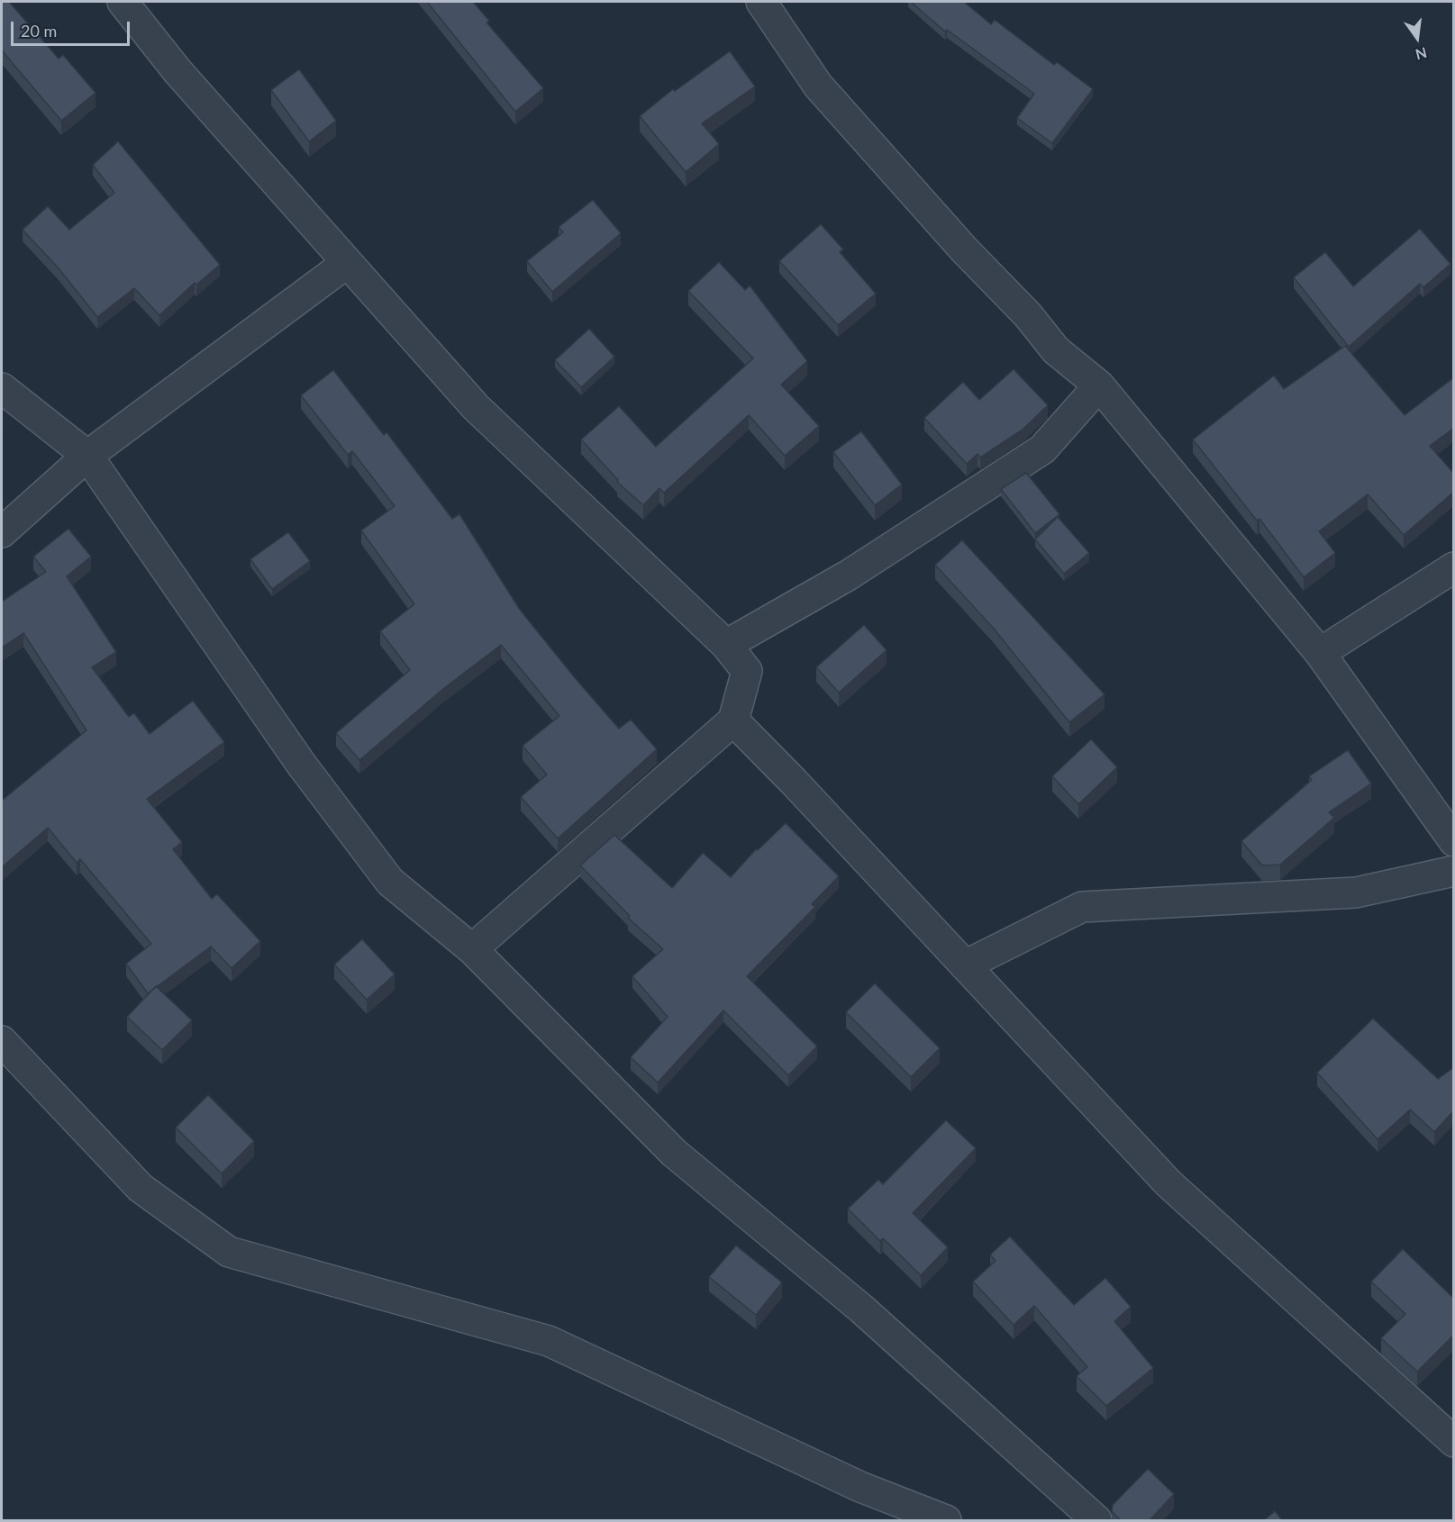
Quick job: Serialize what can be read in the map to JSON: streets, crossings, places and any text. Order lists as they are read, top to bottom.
{
  "scale_bar": "20 m",
  "north": "bottom"
}
